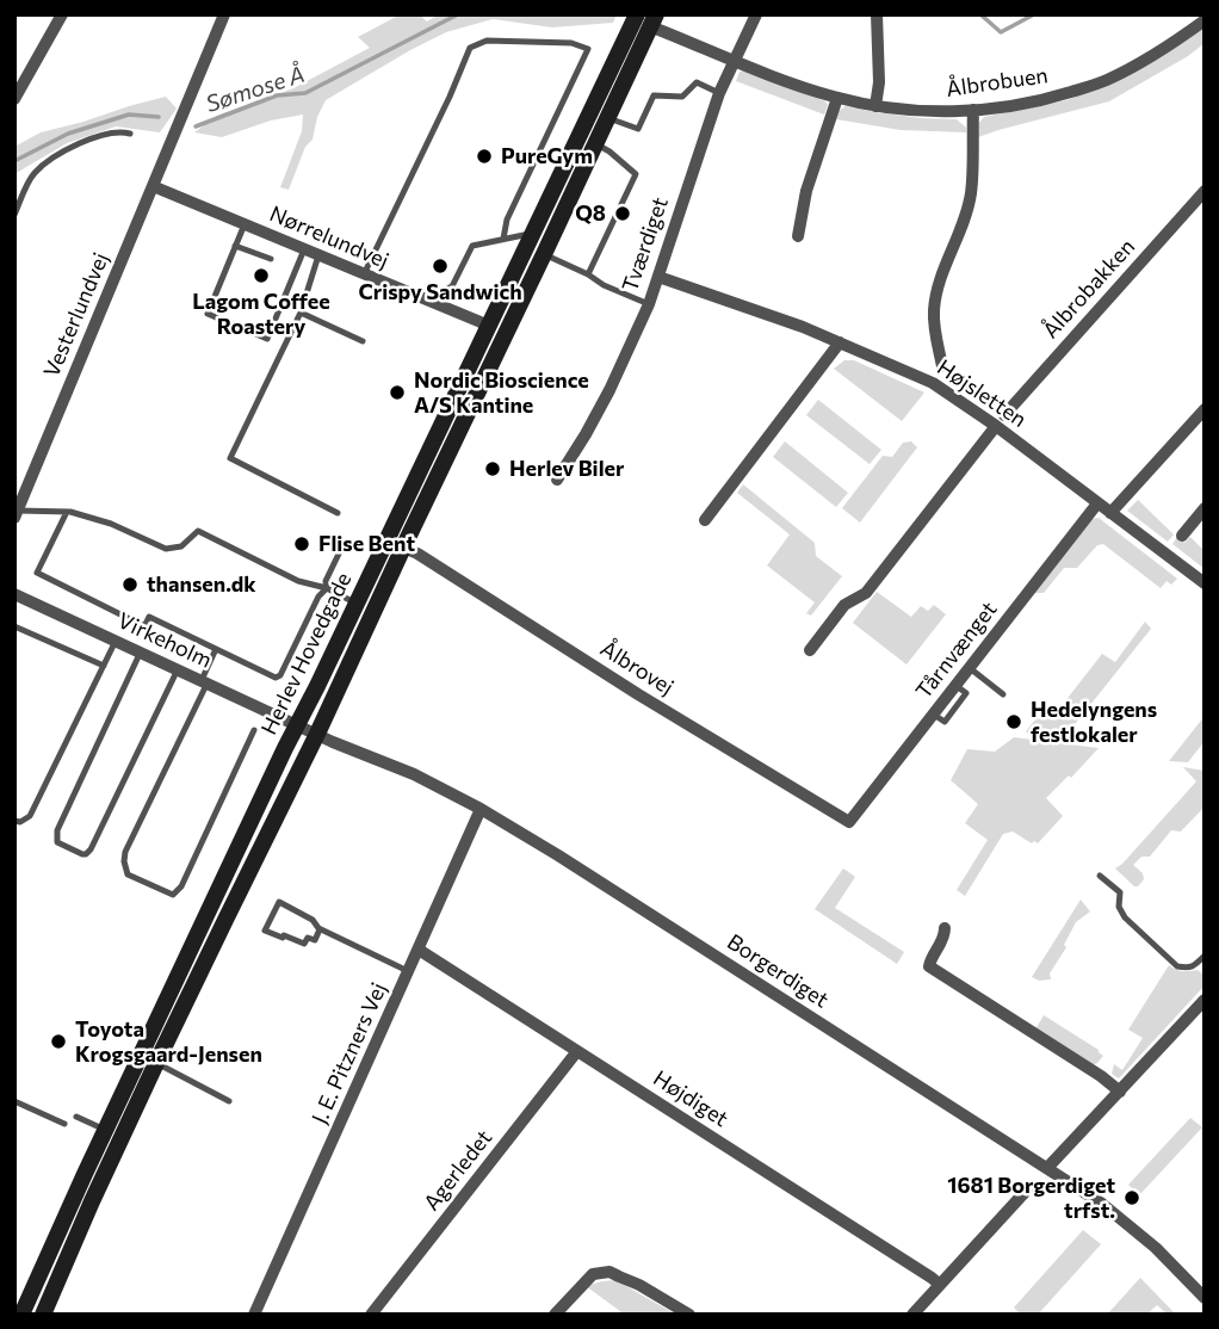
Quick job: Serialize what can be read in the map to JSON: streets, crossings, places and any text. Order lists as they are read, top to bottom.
{
  "streets": {
    "main road": ["Herlev Hovedgade"],
    "street": [
      "Ålbrobuen",
      "Nørrelundvej",
      "Tværdiget",
      "Ålbrobakken",
      "Vesterlundvej",
      "Højsletten",
      "Virkeholm",
      "Tårnvænget",
      "Ålbrovej",
      "Borgerdiget",
      "J. E. Pitzners Vej",
      "Højdiget",
      "Agerledet"
    ]
  },
  "crossings": [
    ["Ålbrobuen", "Tværdiget"],
    ["Ålbrobuen", "Herlev Hovedgade"],
    ["Nørrelundvej", "Vesterlundvej"],
    ["Nørrelundvej", "Herlev Hovedgade"],
    ["Tværdiget", "Højsletten"],
    ["Ålbrobakken", "Højsletten"],
    ["Højsletten", "Tårnvænget"],
    ["Virkeholm", "Herlev Hovedgade"],
    ["Virkeholm", "Borgerdiget"],
    ["Tårnvænget", "Ålbrovej"],
    ["Herlev Hovedgade", "Ålbrovej"],
    ["Herlev Hovedgade", "Borgerdiget"],
    ["Borgerdiget", "J. E. Pitzners Vej"],
    ["J. E. Pitzners Vej", "Højdiget"],
    ["Højdiget", "Agerledet"]
  ],
  "water": ["Sømose Å"],
  "places": [
    "PureGym",
    "Q8",
    "Crispy Sandwich",
    "Lagom Coffee Roastery",
    "Nordic Bioscience A/S Kantine",
    "Herlev Biler",
    "Flise Bent",
    "thansen.dk",
    "Hedelyngens festlokaler",
    "Toyota Krogsgaard-Jensen",
    "1681 Borgerdiget trfst."
  ]
}
